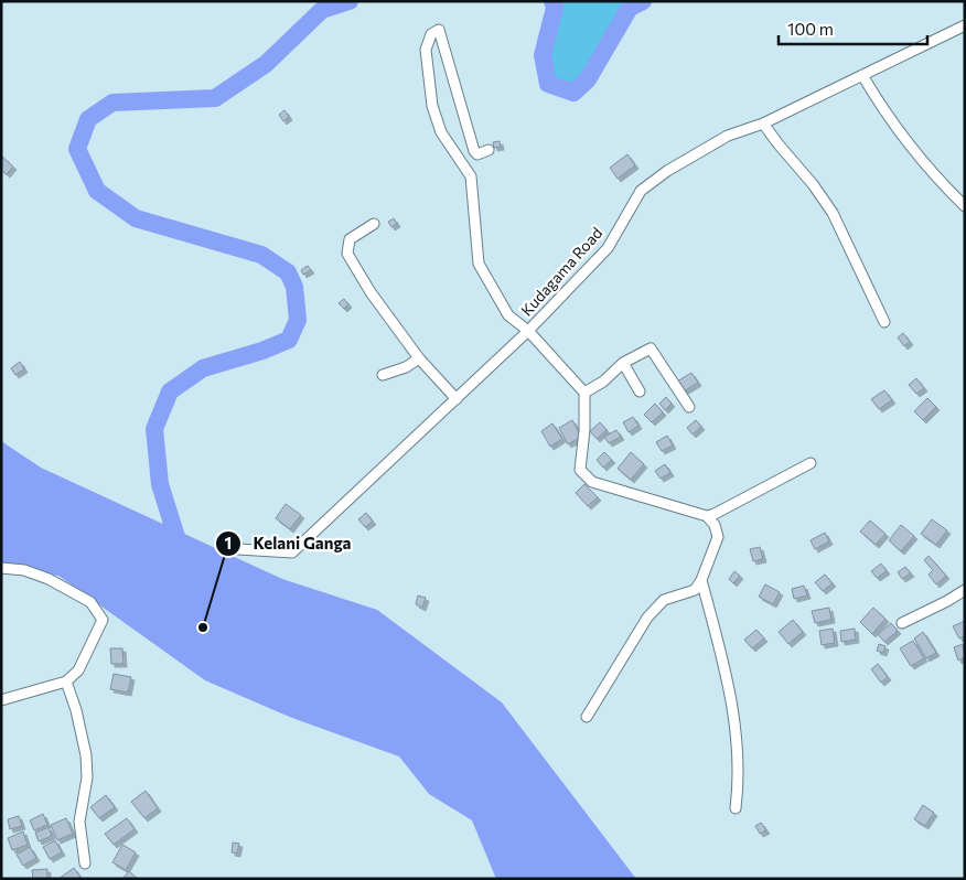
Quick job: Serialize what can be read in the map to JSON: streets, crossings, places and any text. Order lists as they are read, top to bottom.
{
  "streets": {
    "street": ["Kudagama Road"]
  },
  "places": ["Kelani Ganga"],
  "scale_bar": "100 m"
}
